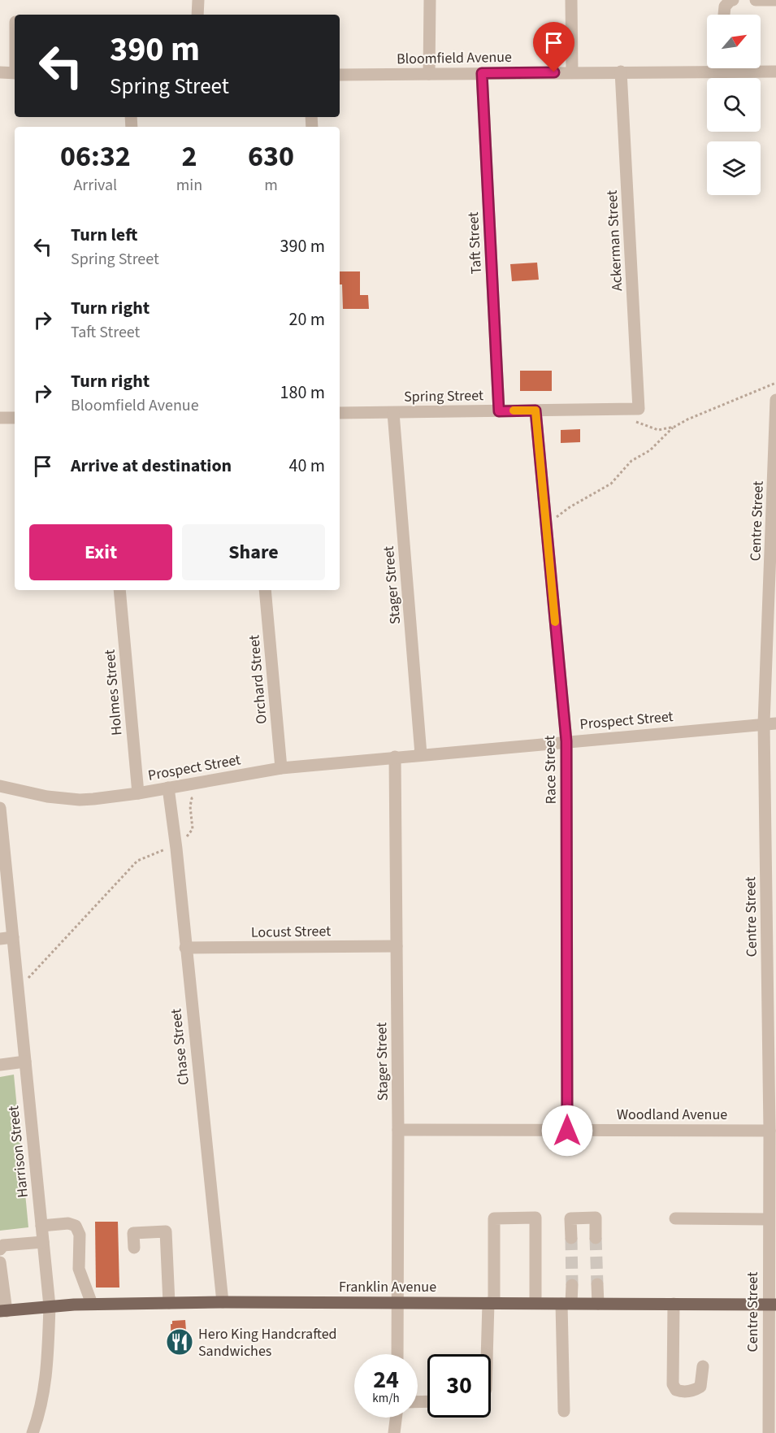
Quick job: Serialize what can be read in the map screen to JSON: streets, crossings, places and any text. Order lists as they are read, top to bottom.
{
  "streets": {
    "main road": ["Franklin Avenue"],
    "street": [
      "Bloomfield Avenue",
      "Ackerman Street",
      "Taft Street",
      "Spring Street",
      "Centre Street",
      "Stager Street",
      "Orchard Street",
      "Holmes Street",
      "Prospect Street",
      "Race Street",
      "Locust Street",
      "Chase Street",
      "Woodland Avenue",
      "Harrison Street"
    ]
  },
  "crossings": [
    ["Bloomfield Avenue", "Ackerman Street"],
    ["Bloomfield Avenue", "Taft Street"],
    ["Ackerman Street", "Spring Street"],
    ["Taft Street", "Spring Street"],
    ["Spring Street", "Stager Street"],
    ["Spring Street", "Race Street"],
    ["Centre Street", "Prospect Street"],
    ["Centre Street", "Woodland Avenue"],
    ["Centre Street", "Franklin Avenue"],
    ["Stager Street", "Prospect Street"],
    ["Stager Street", "Locust Street"],
    ["Stager Street", "Woodland Avenue"],
    ["Stager Street", "Franklin Avenue"],
    ["Orchard Street", "Prospect Street"],
    ["Holmes Street", "Prospect Street"],
    ["Prospect Street", "Race Street"],
    ["Prospect Street", "Chase Street"],
    ["Race Street", "Woodland Avenue"],
    ["Locust Street", "Chase Street"],
    ["Chase Street", "Franklin Avenue"],
    ["Harrison Street", "Franklin Avenue"]
  ],
  "places": {
    "restaurant": ["Hero King Handcrafted Sandwiches"]
  },
  "north": "top right",
  "page": {
    "turn": ["390 m", "Spring Street"],
    "eta": [
      "06:32",
      "Arrival",
      "2",
      "min",
      "630",
      "m"
    ],
    "list": [
      {
        "name": "Turn left",
        "note": "Spring Street",
        "value": "390 m"
      },
      {
        "name": "Turn right",
        "note": "Taft Street",
        "value": "20 m"
      },
      {
        "name": "Turn right",
        "note": "Bloomfield Avenue",
        "value": "180 m"
      },
      {
        "name": "Arrive at destination",
        "value": "40 m"
      }
    ],
    "buttons": ["Exit", "Share"],
    "speed": "24 km/h",
    "limit": "30"
  }
}
